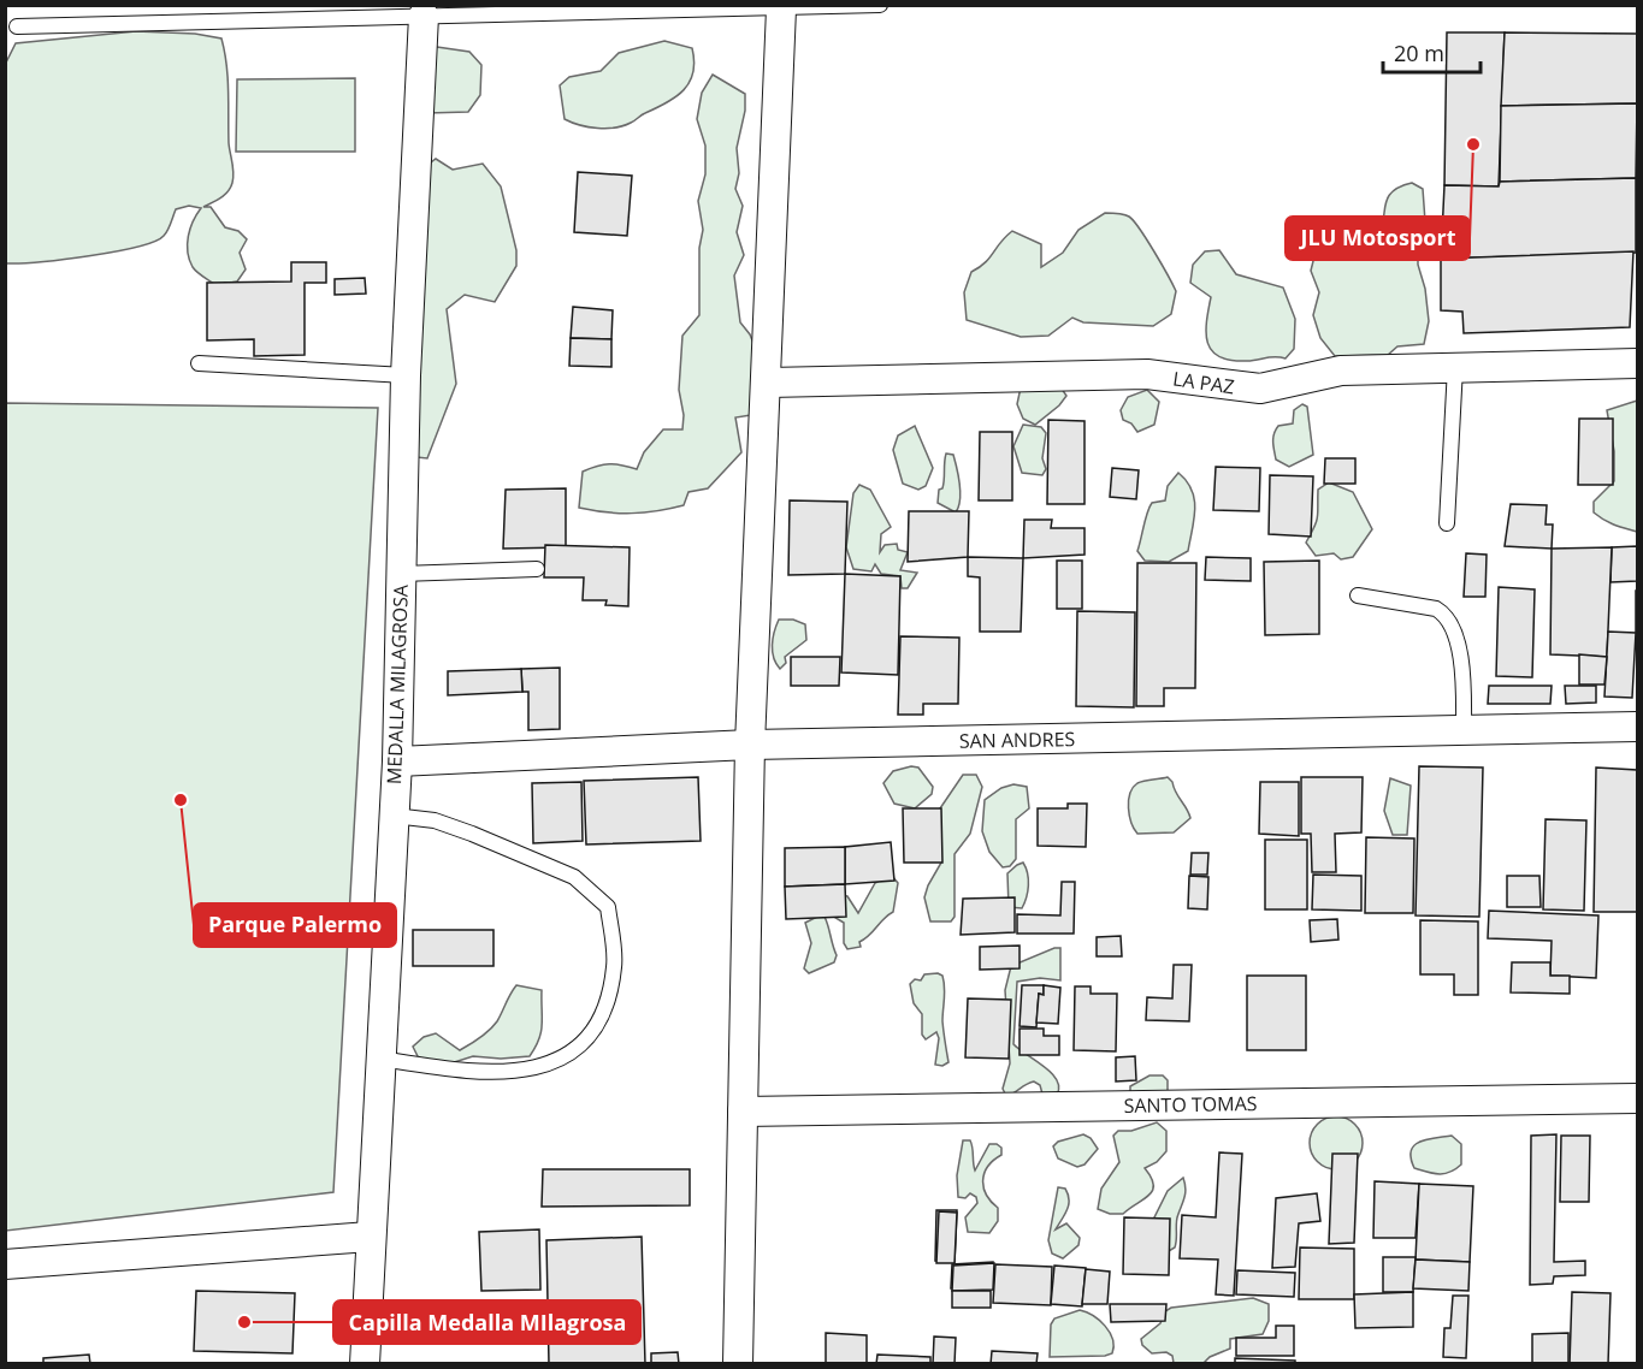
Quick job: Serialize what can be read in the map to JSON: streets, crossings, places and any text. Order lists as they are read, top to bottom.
{
  "streets": {
    "street": [
      "LA PAZ",
      "MEDALLA MILAGROSA",
      "SAN ANDRES",
      "SANTO TOMAS"
    ]
  },
  "crossings": [
    ["MEDALLA MILAGROSA", "SAN ANDRES"]
  ],
  "places": ["JLU Motosport", "Parque Palermo", "Capilla Medalla MIlagrosa"],
  "scale_bar": "20 m"
}
